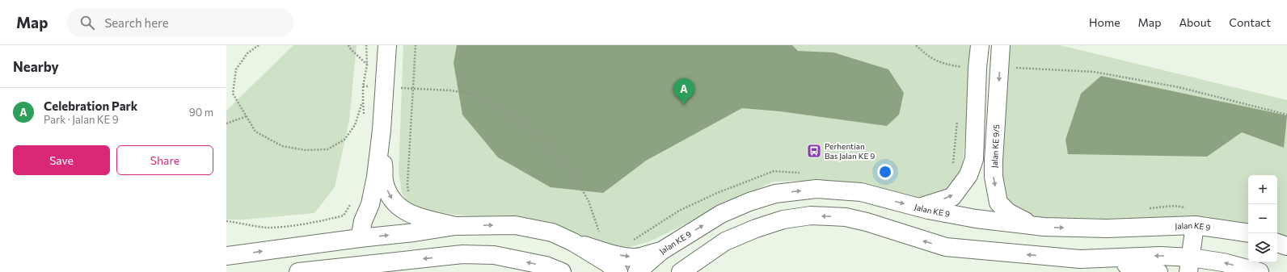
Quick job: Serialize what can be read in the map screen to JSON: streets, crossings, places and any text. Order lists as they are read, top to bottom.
{
  "streets": {
    "street": ["Jalan KE 9/5", "Jalan KE 9"]
  },
  "crossings": [
    ["Jalan KE 9/5", "Jalan KE 9"]
  ],
  "one_way": ["Jalan KE 9/5"],
  "places": {
    "bus stop": ["Perhentian Bas Jalan KE 9"]
  },
  "page": {
    "header": "Map",
    "search": "Search here",
    "nav": [
      "Home",
      "Map",
      "About",
      "Contact"
    ],
    "heading": "Nearby",
    "pins": "A",
    "list": [
      {
        "mark": "A",
        "name": "Celebration Park",
        "note": "Park · Jalan KE 9",
        "value": "90 m"
      }
    ],
    "buttons": ["Save", "Share"],
    "map_buttons": ["+", "−"]
  }
}
